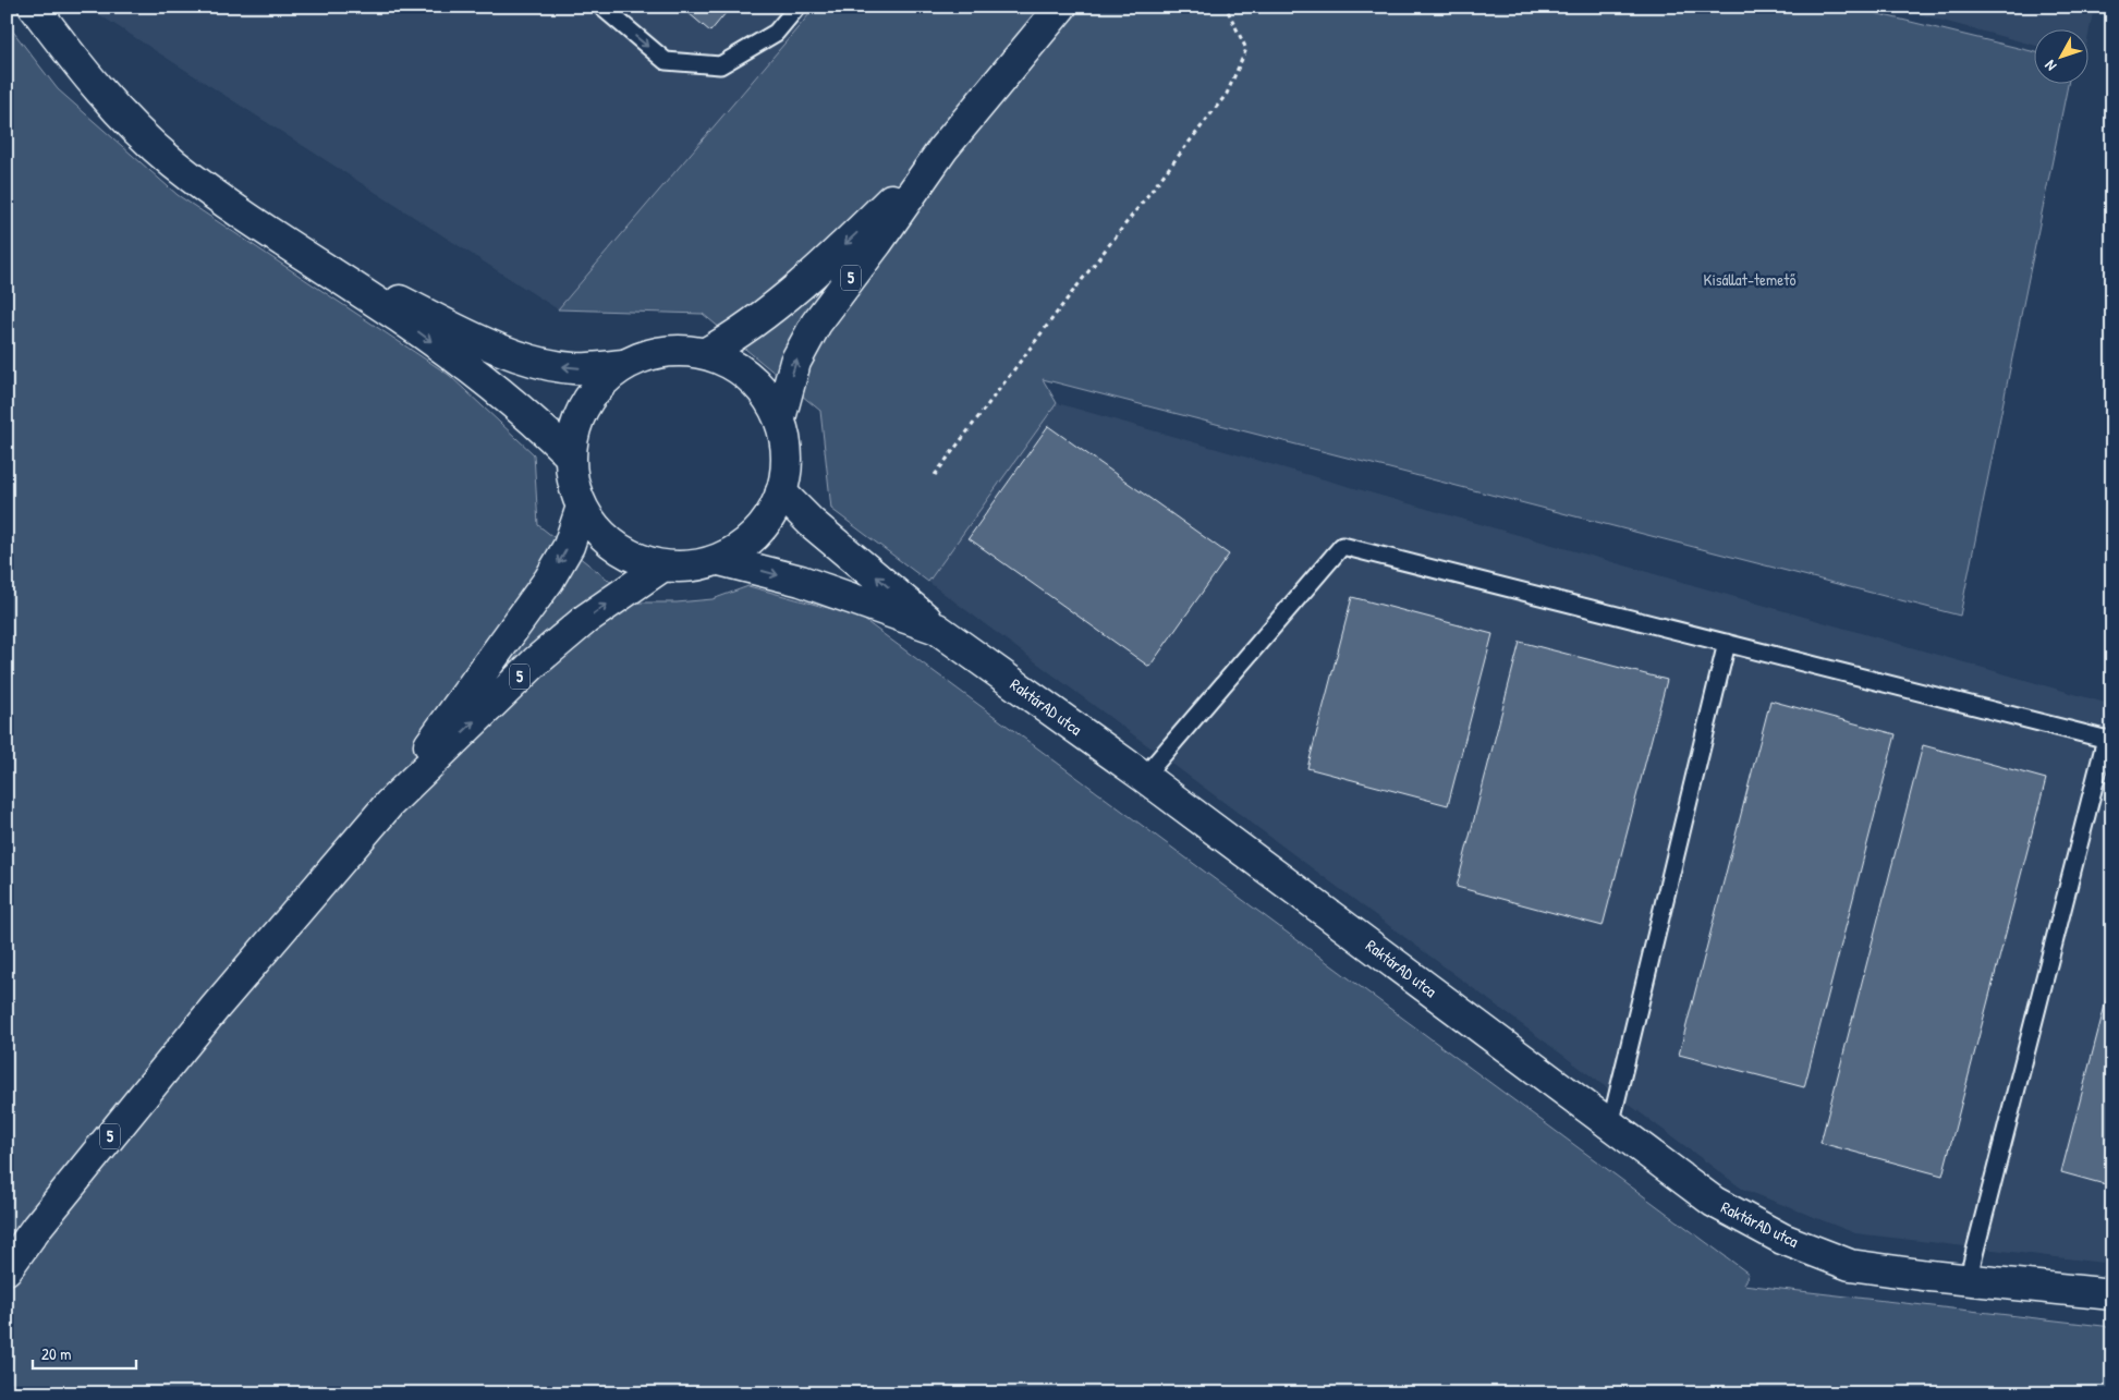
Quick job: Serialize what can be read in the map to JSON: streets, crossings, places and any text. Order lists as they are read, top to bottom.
{
  "streets": {
    "main road": ["5", "RaktárAD utca"]
  },
  "parks": ["Kisállat-temető"],
  "scale_bar": "20 m",
  "north": "bottom left"
}
